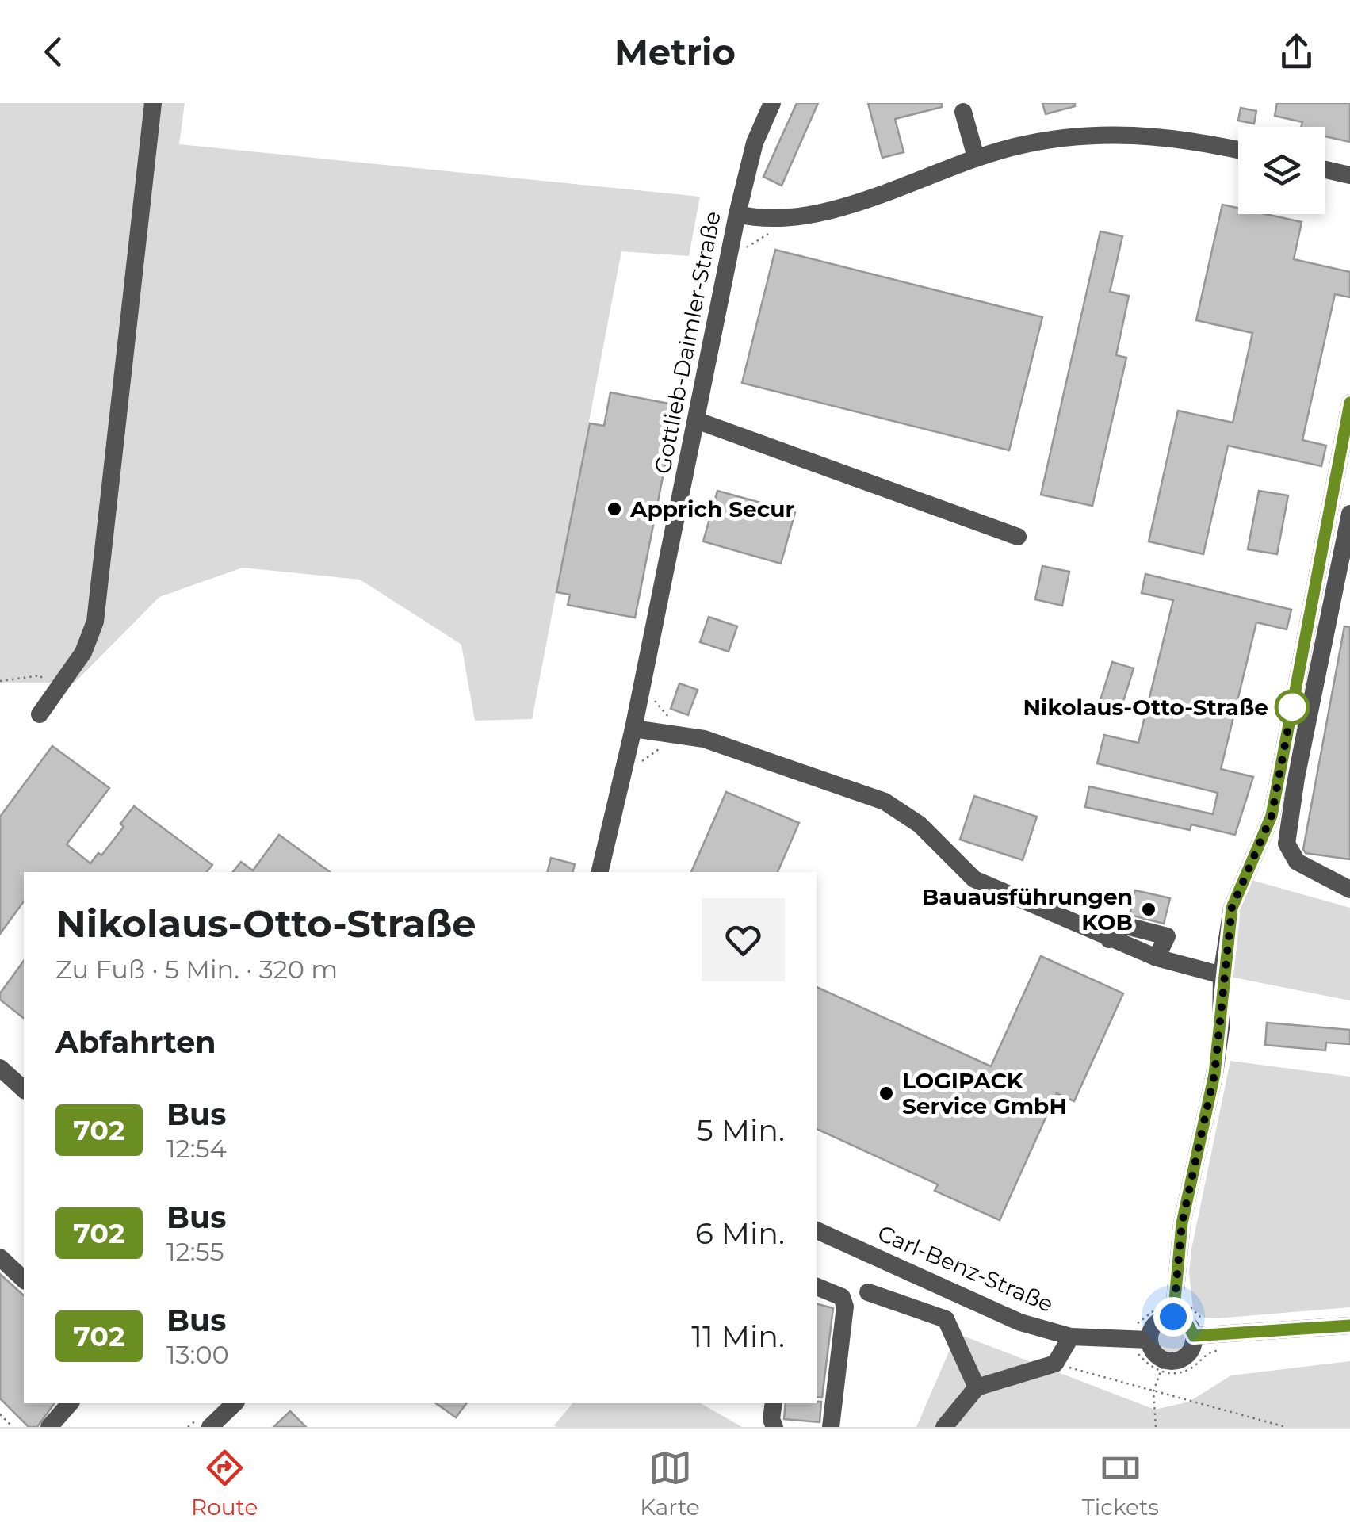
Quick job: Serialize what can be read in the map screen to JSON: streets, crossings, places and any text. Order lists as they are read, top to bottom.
{
  "streets": {
    "street": ["Gottlieb-Daimler-Straße", "Carl-Benz-Straße"]
  },
  "places": [
    "Apprich Secur",
    "Nikolaus-Otto-Straße",
    "Bauausführungen KOB",
    "LOGIPACK Service GmbH"
  ],
  "lines": ["bus line 702"],
  "page": {
    "header": "Metrio",
    "heading": [
      ["Nikolaus-Otto-Straße", "Zu Fuß · 5 Min. · 320 m"],
      "Abfahrten"
    ],
    "list": [
      {
        "mark": "702",
        "name": "Bus",
        "note": "12:54",
        "value": "5 Min."
      },
      {
        "mark": "702",
        "name": "Bus",
        "note": "12:55",
        "value": "6 Min."
      },
      {
        "mark": "702",
        "name": "Bus",
        "note": "13:00",
        "value": "11 Min."
      }
    ],
    "tabs": ["Route", "Karte", "Tickets"]
  }
}
